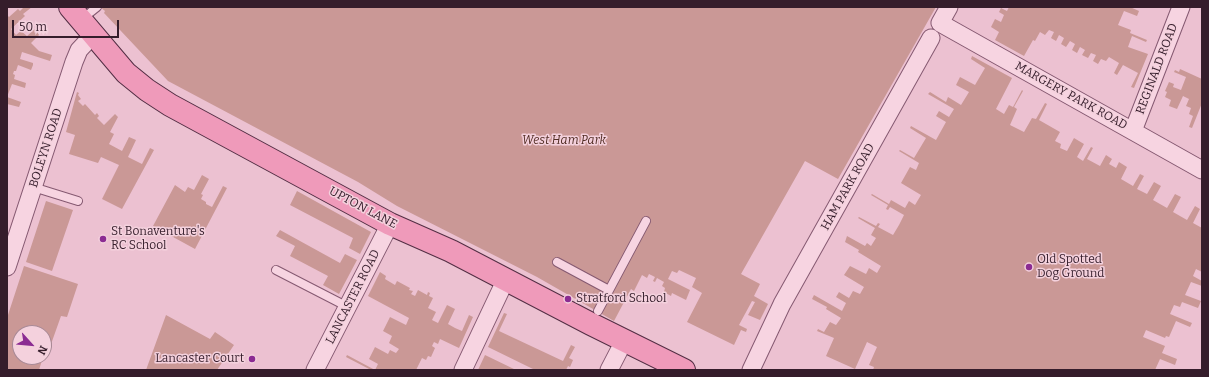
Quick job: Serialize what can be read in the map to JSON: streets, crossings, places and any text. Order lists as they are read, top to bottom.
{
  "streets": {
    "main road": ["UPTON LANE"],
    "street": [
      "REGINALD ROAD",
      "MARGERY PARK ROAD",
      "BOLEYN ROAD",
      "HAM PARK ROAD",
      "LANCASTER ROAD"
    ]
  },
  "crossings": [
    ["REGINALD ROAD", "MARGERY PARK ROAD"],
    ["MARGERY PARK ROAD", "HAM PARK ROAD"],
    ["BOLEYN ROAD", "UPTON LANE"],
    ["UPTON LANE", "LANCASTER ROAD"]
  ],
  "parks": ["West Ham Park"],
  "places": [
    "St Bonaventure's RC School",
    "Old Spotted Dog Ground",
    "Stratford School",
    "Lancaster Court"
  ],
  "scale_bar": "50 m",
  "north": "bottom right"
}
